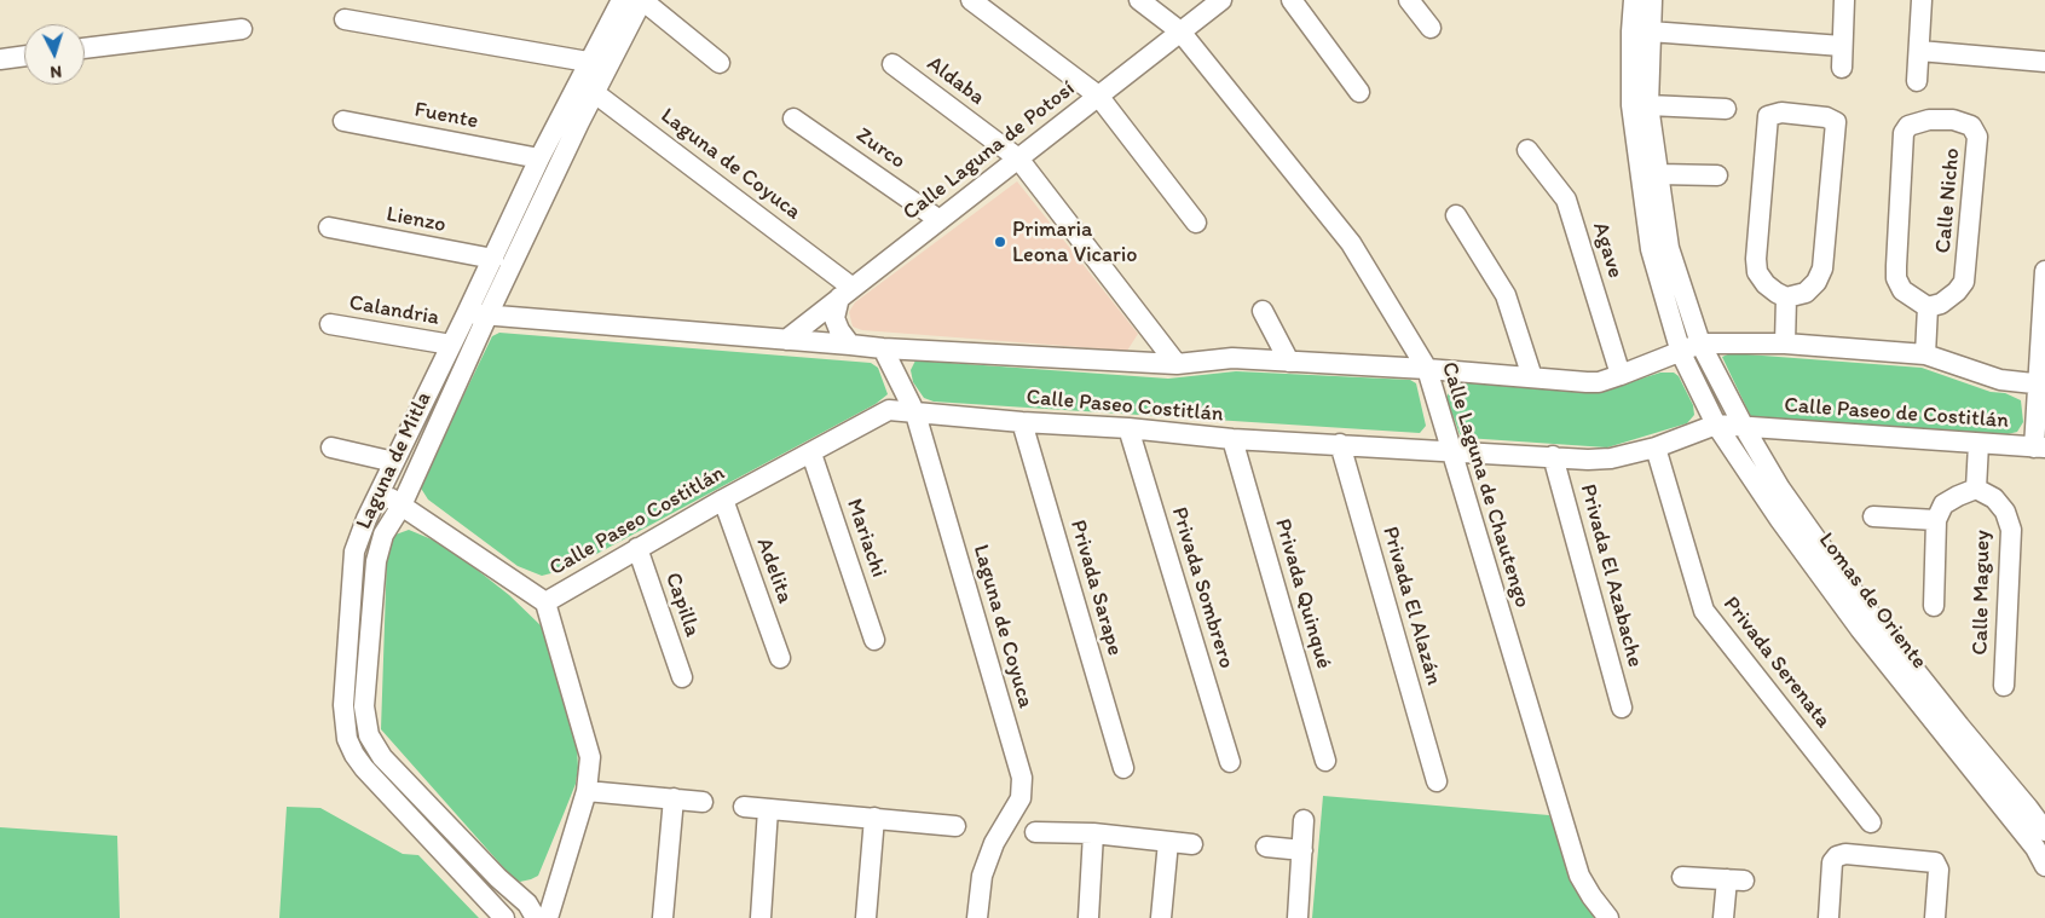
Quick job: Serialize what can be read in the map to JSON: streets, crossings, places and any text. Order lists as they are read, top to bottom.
{
  "streets": {
    "street": [
      "Aldaba",
      "Fuente",
      "Zurco",
      "Calle Laguna de Potosí",
      "Laguna de Coyuca",
      "Calle Nicho",
      "Lienzo",
      "Agave",
      "Calandria",
      "Calle Paseo Costitlán",
      "Calle Paseo de Costitlán",
      "Laguna de Mitla",
      "Calle Laguna de Chautengo",
      "Mariachi",
      "Adelita",
      "Privada El Azabache",
      "Privada Sarape",
      "Privada Sombrero",
      "Calle Maguey",
      "Privada Quinqué",
      "Lomas de Oriente",
      "Capilla",
      "Privada El Alazán",
      "Privada Serenata"
    ]
  },
  "crossings": [
    ["Aldaba", "Calle Laguna de Potosí"],
    ["Aldaba", "Calle Paseo Costitlán"],
    ["Fuente", "Laguna de Mitla"],
    ["Zurco", "Calle Laguna de Potosí"],
    ["Calle Laguna de Potosí", "Laguna de Coyuca"],
    ["Calle Laguna de Potosí", "Calle Paseo Costitlán"],
    ["Calle Laguna de Potosí", "Calle Laguna de Chautengo"],
    ["Laguna de Coyuca", "Calle Paseo Costitlán"],
    ["Laguna de Coyuca", "Laguna de Mitla"],
    ["Lienzo", "Laguna de Mitla"],
    ["Agave", "Calle Paseo Costitlán"],
    ["Calandria", "Laguna de Mitla"],
    ["Calle Paseo Costitlán", "Calle Paseo de Costitlán"],
    ["Calle Paseo Costitlán", "Laguna de Mitla"],
    ["Calle Paseo Costitlán", "Calle Laguna de Chautengo"],
    ["Calle Paseo Costitlán", "Mariachi"],
    ["Calle Paseo Costitlán", "Adelita"],
    ["Calle Paseo Costitlán", "Privada El Azabache"],
    ["Calle Paseo Costitlán", "Privada Sarape"],
    ["Calle Paseo Costitlán", "Privada Sombrero"],
    ["Calle Paseo Costitlán", "Privada Quinqué"],
    ["Calle Paseo Costitlán", "Lomas de Oriente"],
    ["Calle Paseo Costitlán", "Capilla"],
    ["Calle Paseo Costitlán", "Privada El Alazán"],
    ["Calle Paseo Costitlán", "Privada Serenata"],
    ["Calle Paseo de Costitlán", "Lomas de Oriente"]
  ],
  "places": ["Primaria Leona Vicario"],
  "north": "bottom"
}
